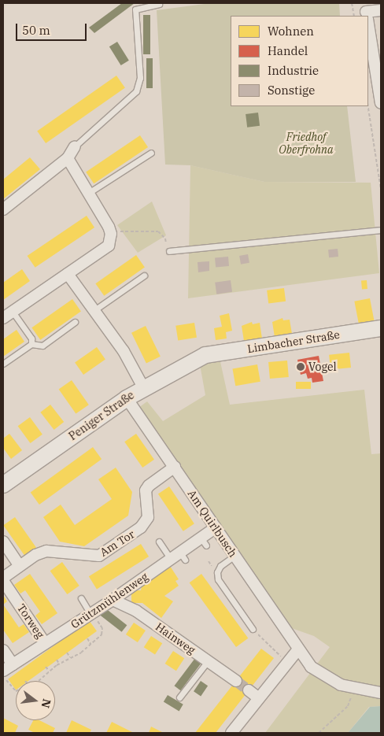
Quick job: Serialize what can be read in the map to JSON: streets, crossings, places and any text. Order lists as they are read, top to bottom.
{
  "streets": {
    "street": [
      "Limbacher Straße",
      "Peniger Straße",
      "Am Quirlbusch",
      "Am Tor",
      "Grützmühlenweg",
      "Torweg",
      "Hainweg"
    ]
  },
  "crossings": [
    ["Limbacher Straße", "Peniger Straße"],
    ["Peniger Straße", "Am Quirlbusch"],
    ["Am Quirlbusch", "Am Tor"],
    ["Am Quirlbusch", "Grützmühlenweg"],
    ["Am Tor", "Torweg"],
    ["Grützmühlenweg", "Torweg"],
    ["Grützmühlenweg", "Hainweg"]
  ],
  "parks": ["Friedhof Oberfrohna"],
  "places": ["Vogel"],
  "legend": [
    "Wohnen",
    "Handel",
    "Industrie",
    "Sonstige"
  ],
  "scale_bar": "50 m",
  "north": "right"
}
